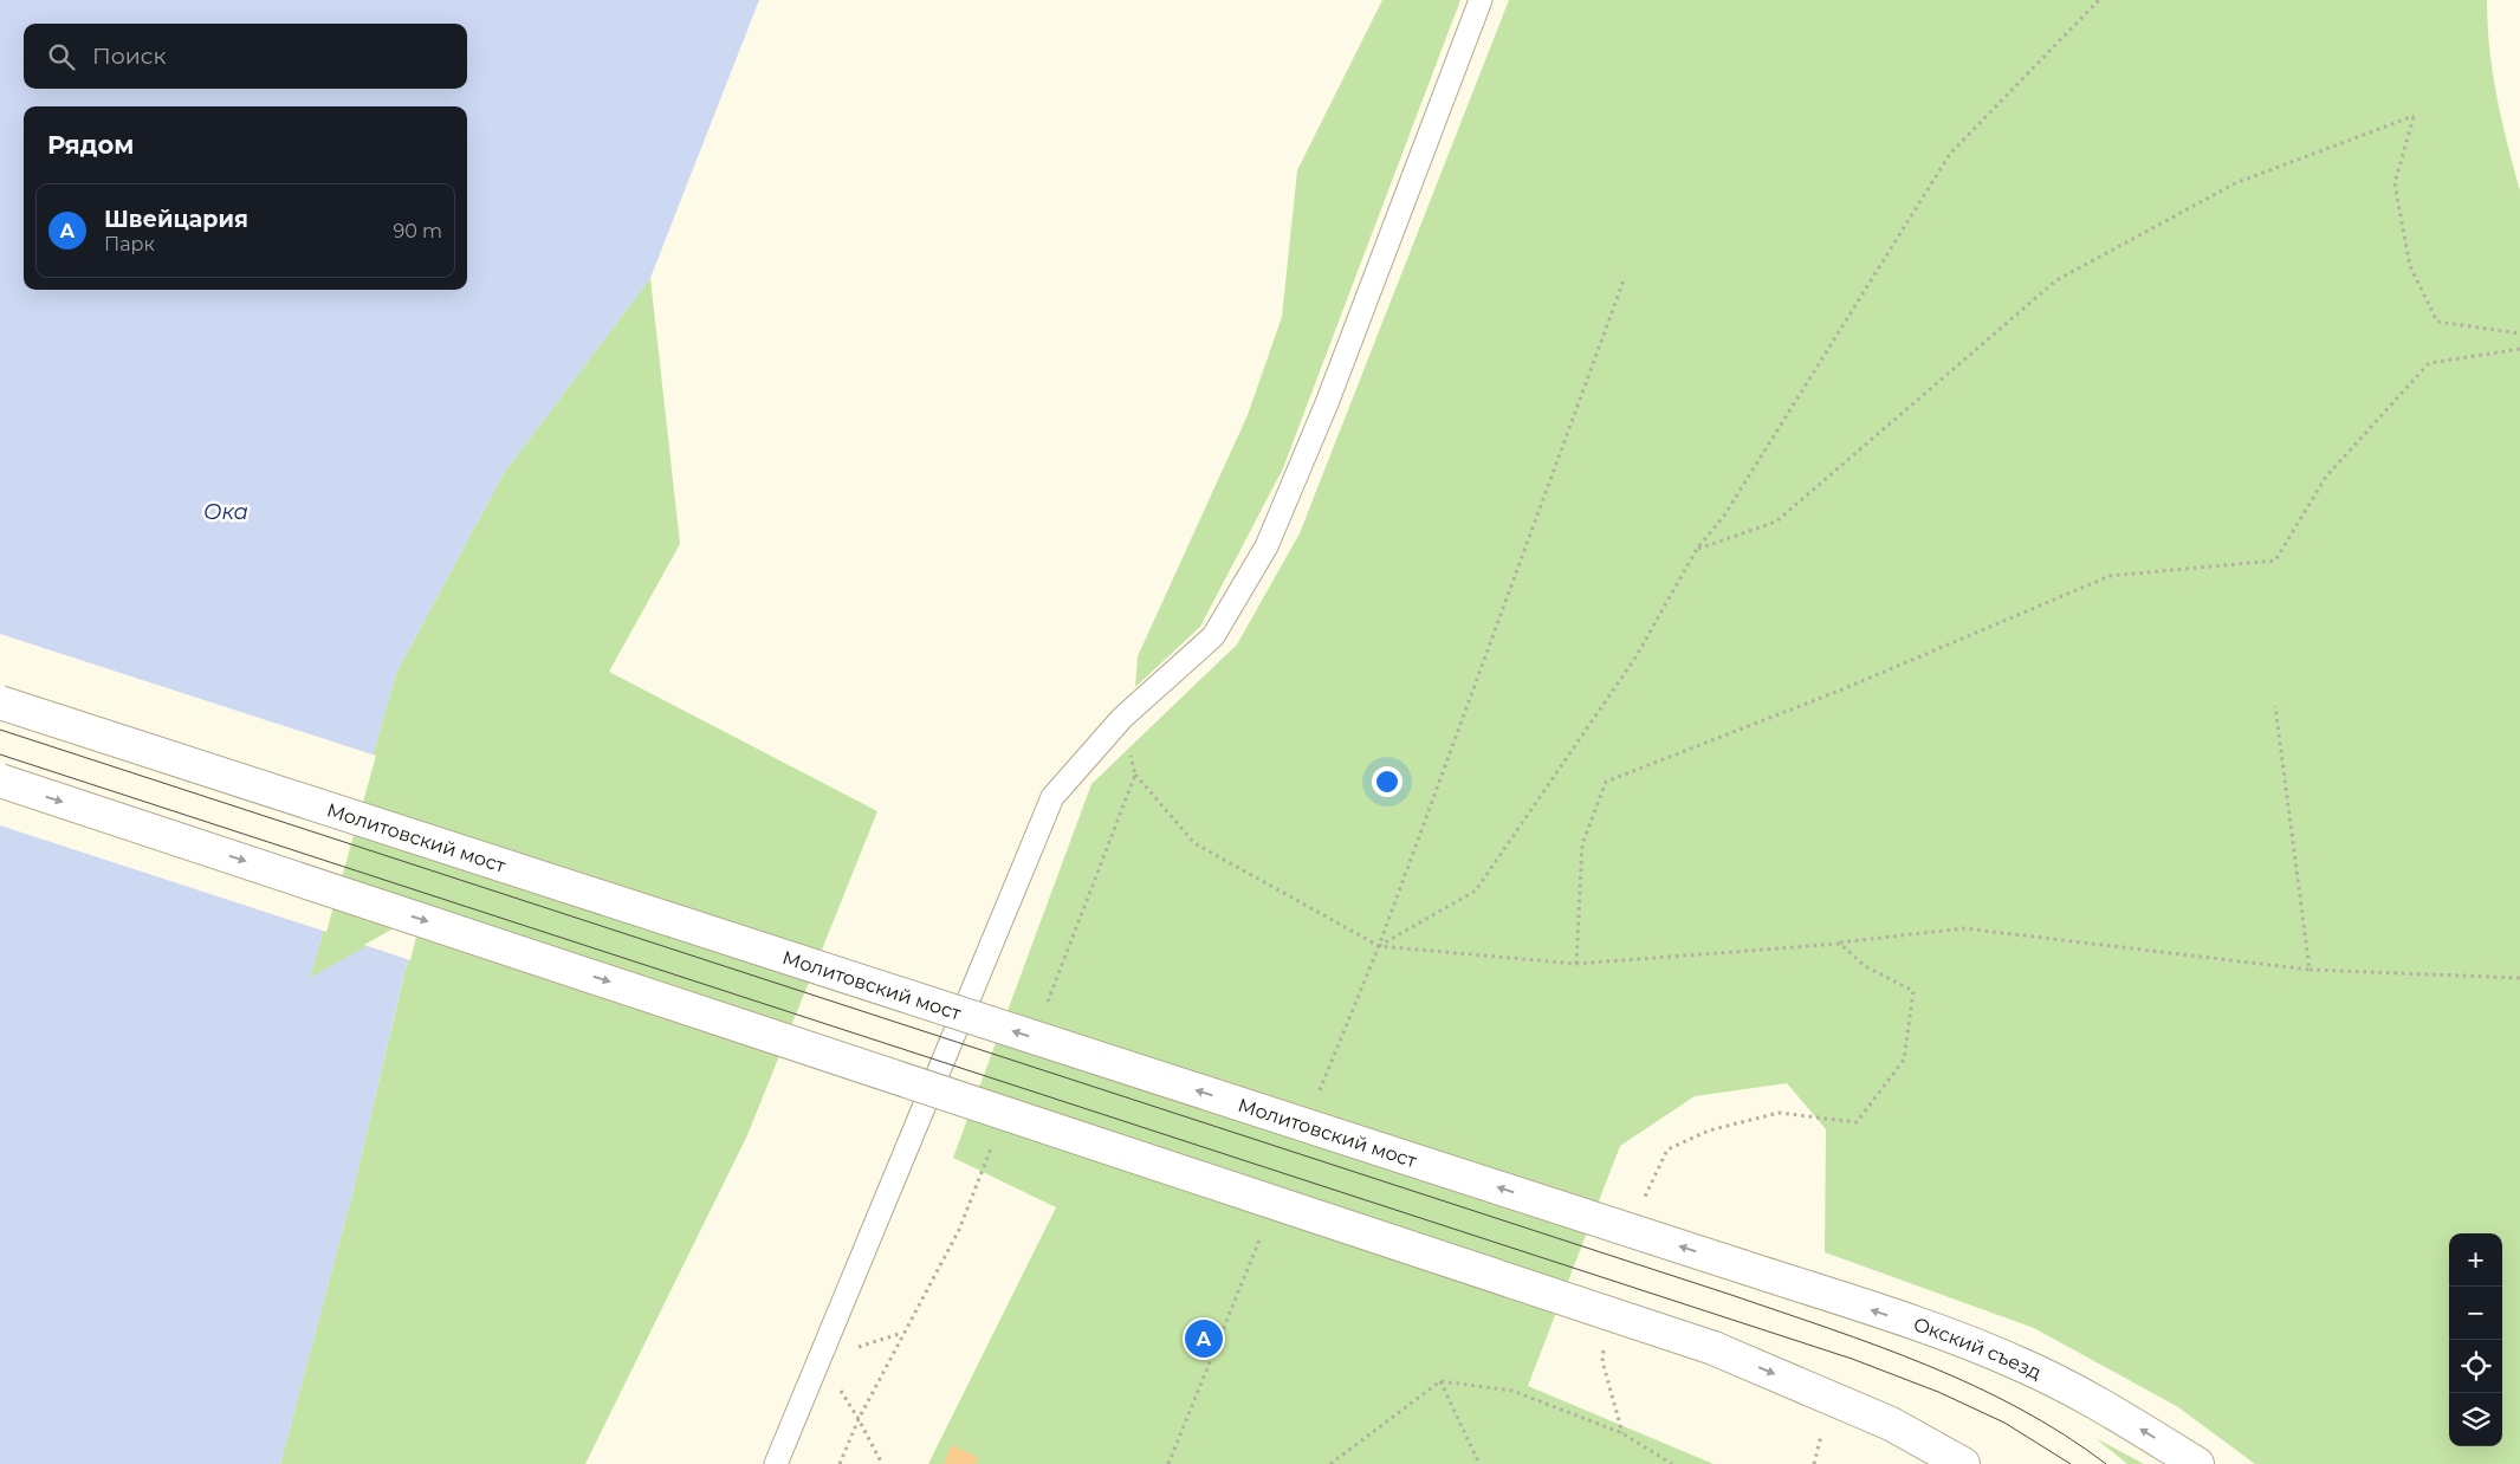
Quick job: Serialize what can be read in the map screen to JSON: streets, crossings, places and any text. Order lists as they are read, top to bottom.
{
  "streets": {
    "main road": ["Молитовский мост", "Окский съезд"]
  },
  "crossings": [
    ["Молитовский мост", "Окский съезд"]
  ],
  "water": ["Ока"],
  "page": {
    "search": "Поиск",
    "heading": "Рядом",
    "list": [
      {
        "mark": "A",
        "name": "Швейцария",
        "note": "Парк",
        "value": "90 m"
      }
    ],
    "map_buttons": ["+", "−"],
    "pins": "A"
  }
}
